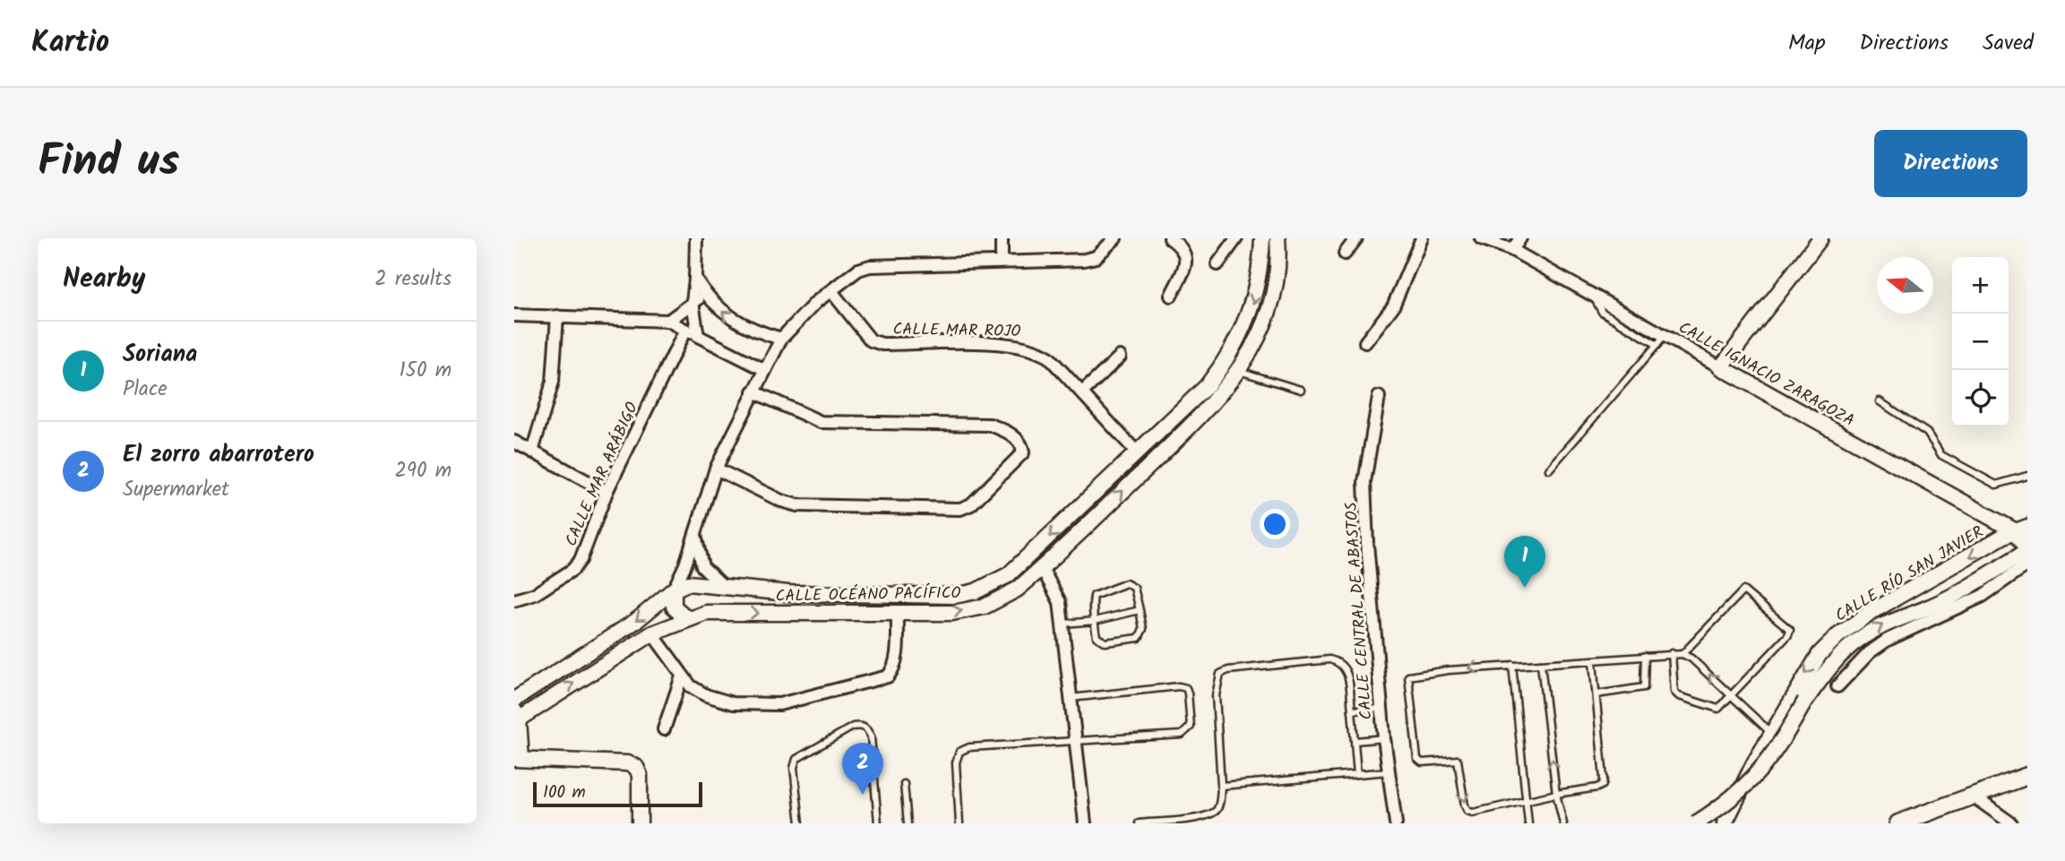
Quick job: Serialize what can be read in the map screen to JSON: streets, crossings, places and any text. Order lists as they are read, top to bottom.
{
  "streets": {
    "street": [
      "CALLE MAR ROJO",
      "CALLE IGNACIO ZARAGOZA",
      "CALLE MAR ARÁBIGO",
      "CALLE RÍO SAN JAVIER",
      "CALLE OCÉANO PACÍFICO",
      "CALLE CENTRAL DE ABASTOS"
    ]
  },
  "crossings": [
    ["CALLE MAR ROJO", "CALLE OCÉANO PACÍFICO"],
    ["CALLE IGNACIO ZARAGOZA", "CALLE RÍO SAN JAVIER"]
  ],
  "scale_bar": "100 m",
  "north": "left",
  "page": {
    "header": "Kartio",
    "nav": ["Map", "Directions", "Saved"],
    "title": "Find us",
    "buttons": "Directions",
    "heading": ["Nearby", "2 results"],
    "map_buttons": ["+", "−"],
    "list": [
      {
        "mark": "1",
        "name": "Soriana",
        "note": "Place",
        "value": "150 m"
      },
      {
        "mark": "2",
        "name": "El zorro abarrotero",
        "note": "Supermarket",
        "value": "290 m"
      }
    ],
    "pins": ["1", "2"],
    "scale": "100 m"
  }
}
